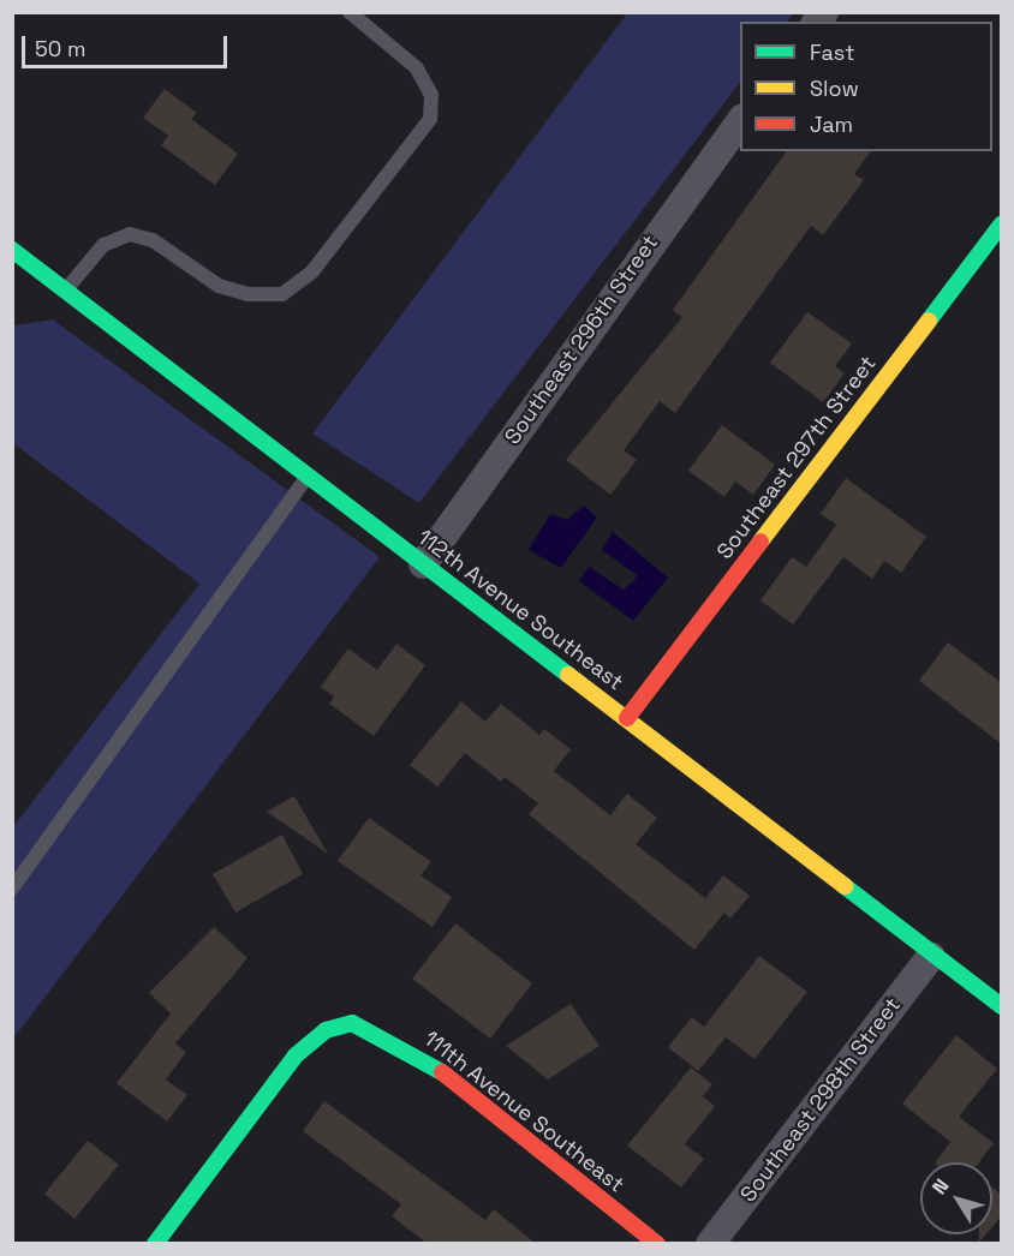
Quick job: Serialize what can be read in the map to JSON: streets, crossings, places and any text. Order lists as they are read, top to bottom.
{
  "streets": {
    "street": [
      "Southeast 296th Street",
      "Southeast 297th Street",
      "112th Avenue Southeast",
      "Southeast 298th Street",
      "111th Avenue Southeast"
    ]
  },
  "crossings": [
    ["Southeast 296th Street", "112th Avenue Southeast"],
    ["Southeast 297th Street", "112th Avenue Southeast"],
    ["112th Avenue Southeast", "Southeast 298th Street"]
  ],
  "legend": ["Fast", "Slow", "Jam"],
  "scale_bar": "50 m",
  "north": "top left"
}
